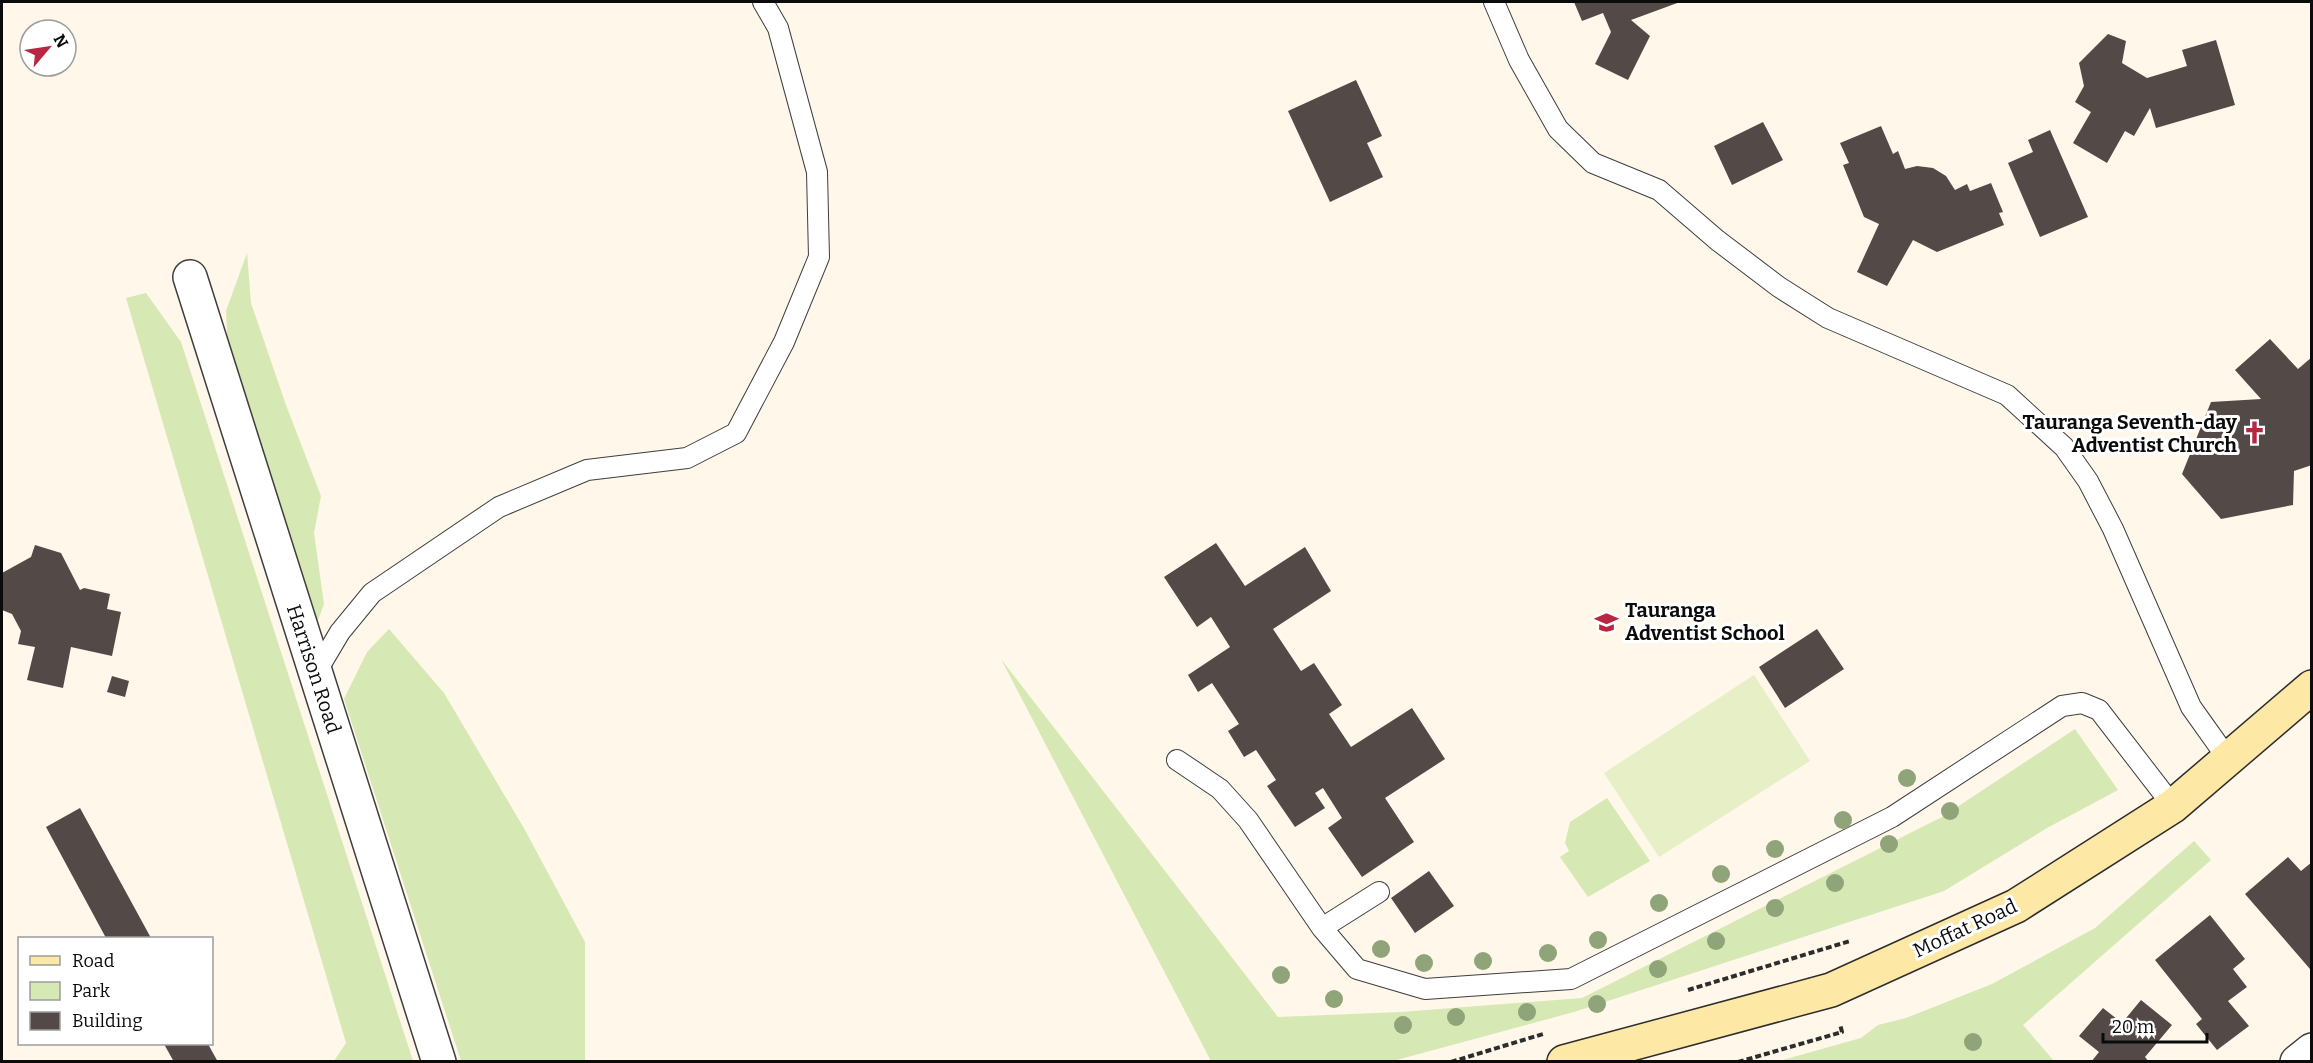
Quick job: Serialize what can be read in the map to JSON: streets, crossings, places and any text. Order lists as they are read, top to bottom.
{
  "streets": {
    "main road": ["Moffat Road"],
    "street": ["Harrison Road"]
  },
  "places": {
    "church": ["Tauranga Seventh-day Adventist Church"],
    "school or university": ["Tauranga Adventist School"]
  },
  "legend": ["Road", "Park", "Building"],
  "scale_bar": "20 m",
  "north": "top right"
}
